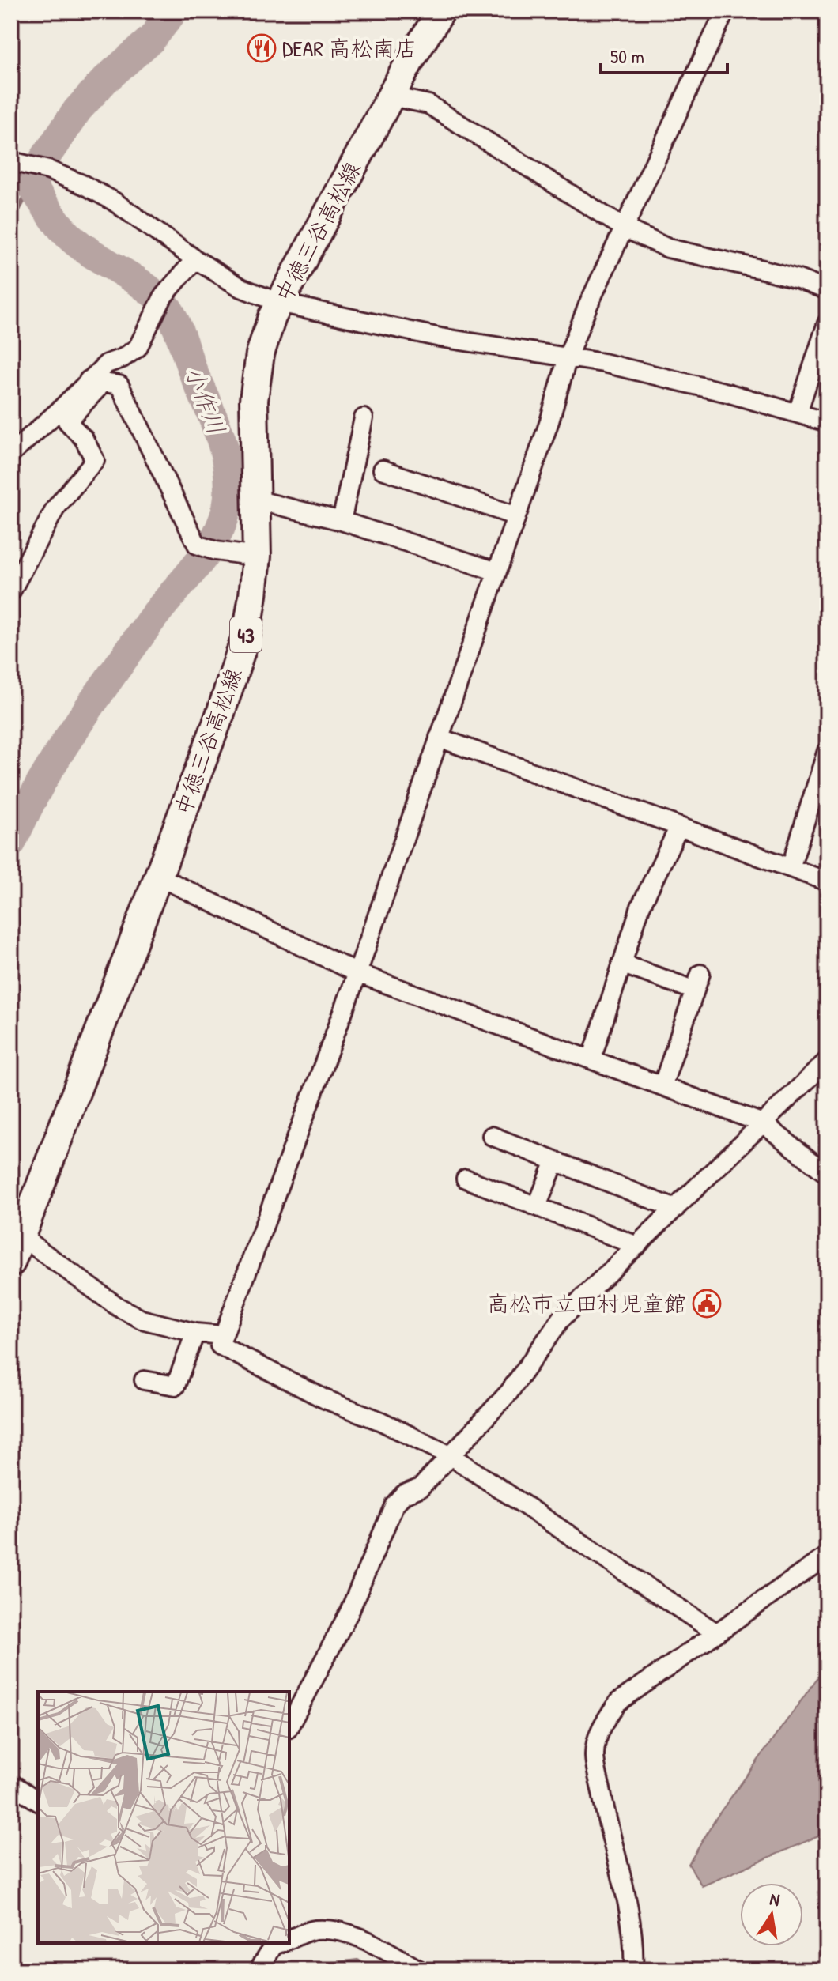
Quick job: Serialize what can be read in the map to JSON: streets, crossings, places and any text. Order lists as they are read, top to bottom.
{
  "streets": {
    "main road": ["中徳三谷高松線", "43"]
  },
  "water": ["小作川"],
  "places": {
    "restaurant": ["DEAR 高松南店"],
    "public building": ["高松市立田村児童館"]
  },
  "scale_bar": "50 m",
  "north": "top"
}
